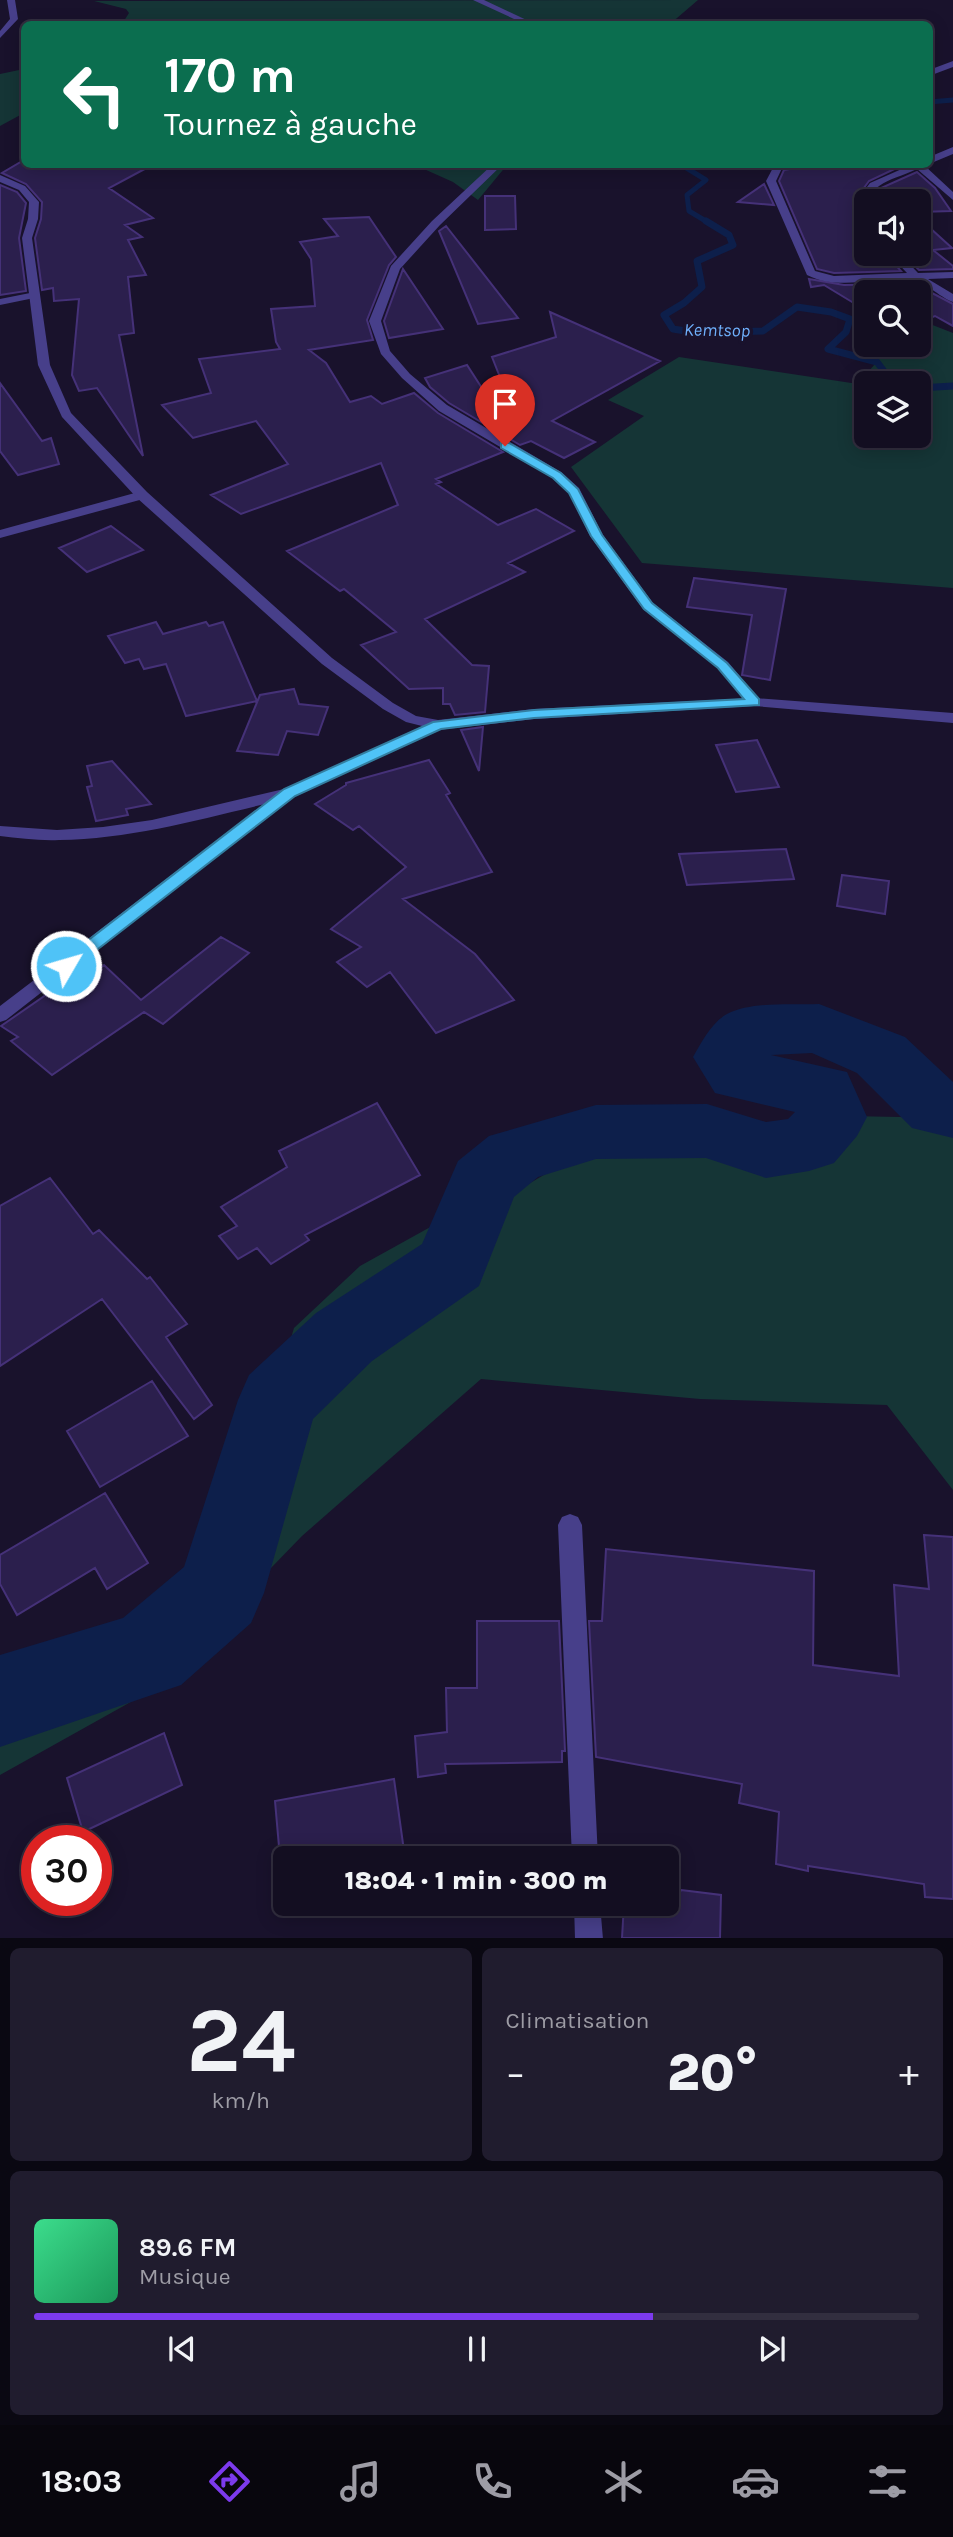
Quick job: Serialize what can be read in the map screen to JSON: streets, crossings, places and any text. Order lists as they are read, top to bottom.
{
  "water": ["Kemtsop"],
  "page": {
    "turn": ["170 m", "Tournez à gauche"],
    "limit": "30",
    "trip": "18:04 · 1 min · 300 m",
    "tile": [
      ["24", "km/h"],
      "Climatisation"
    ],
    "heat": ["−", "20°", "+"],
    "song": ["89.6 FM", "Musique"],
    "tabs": "18:03"
  }
}
